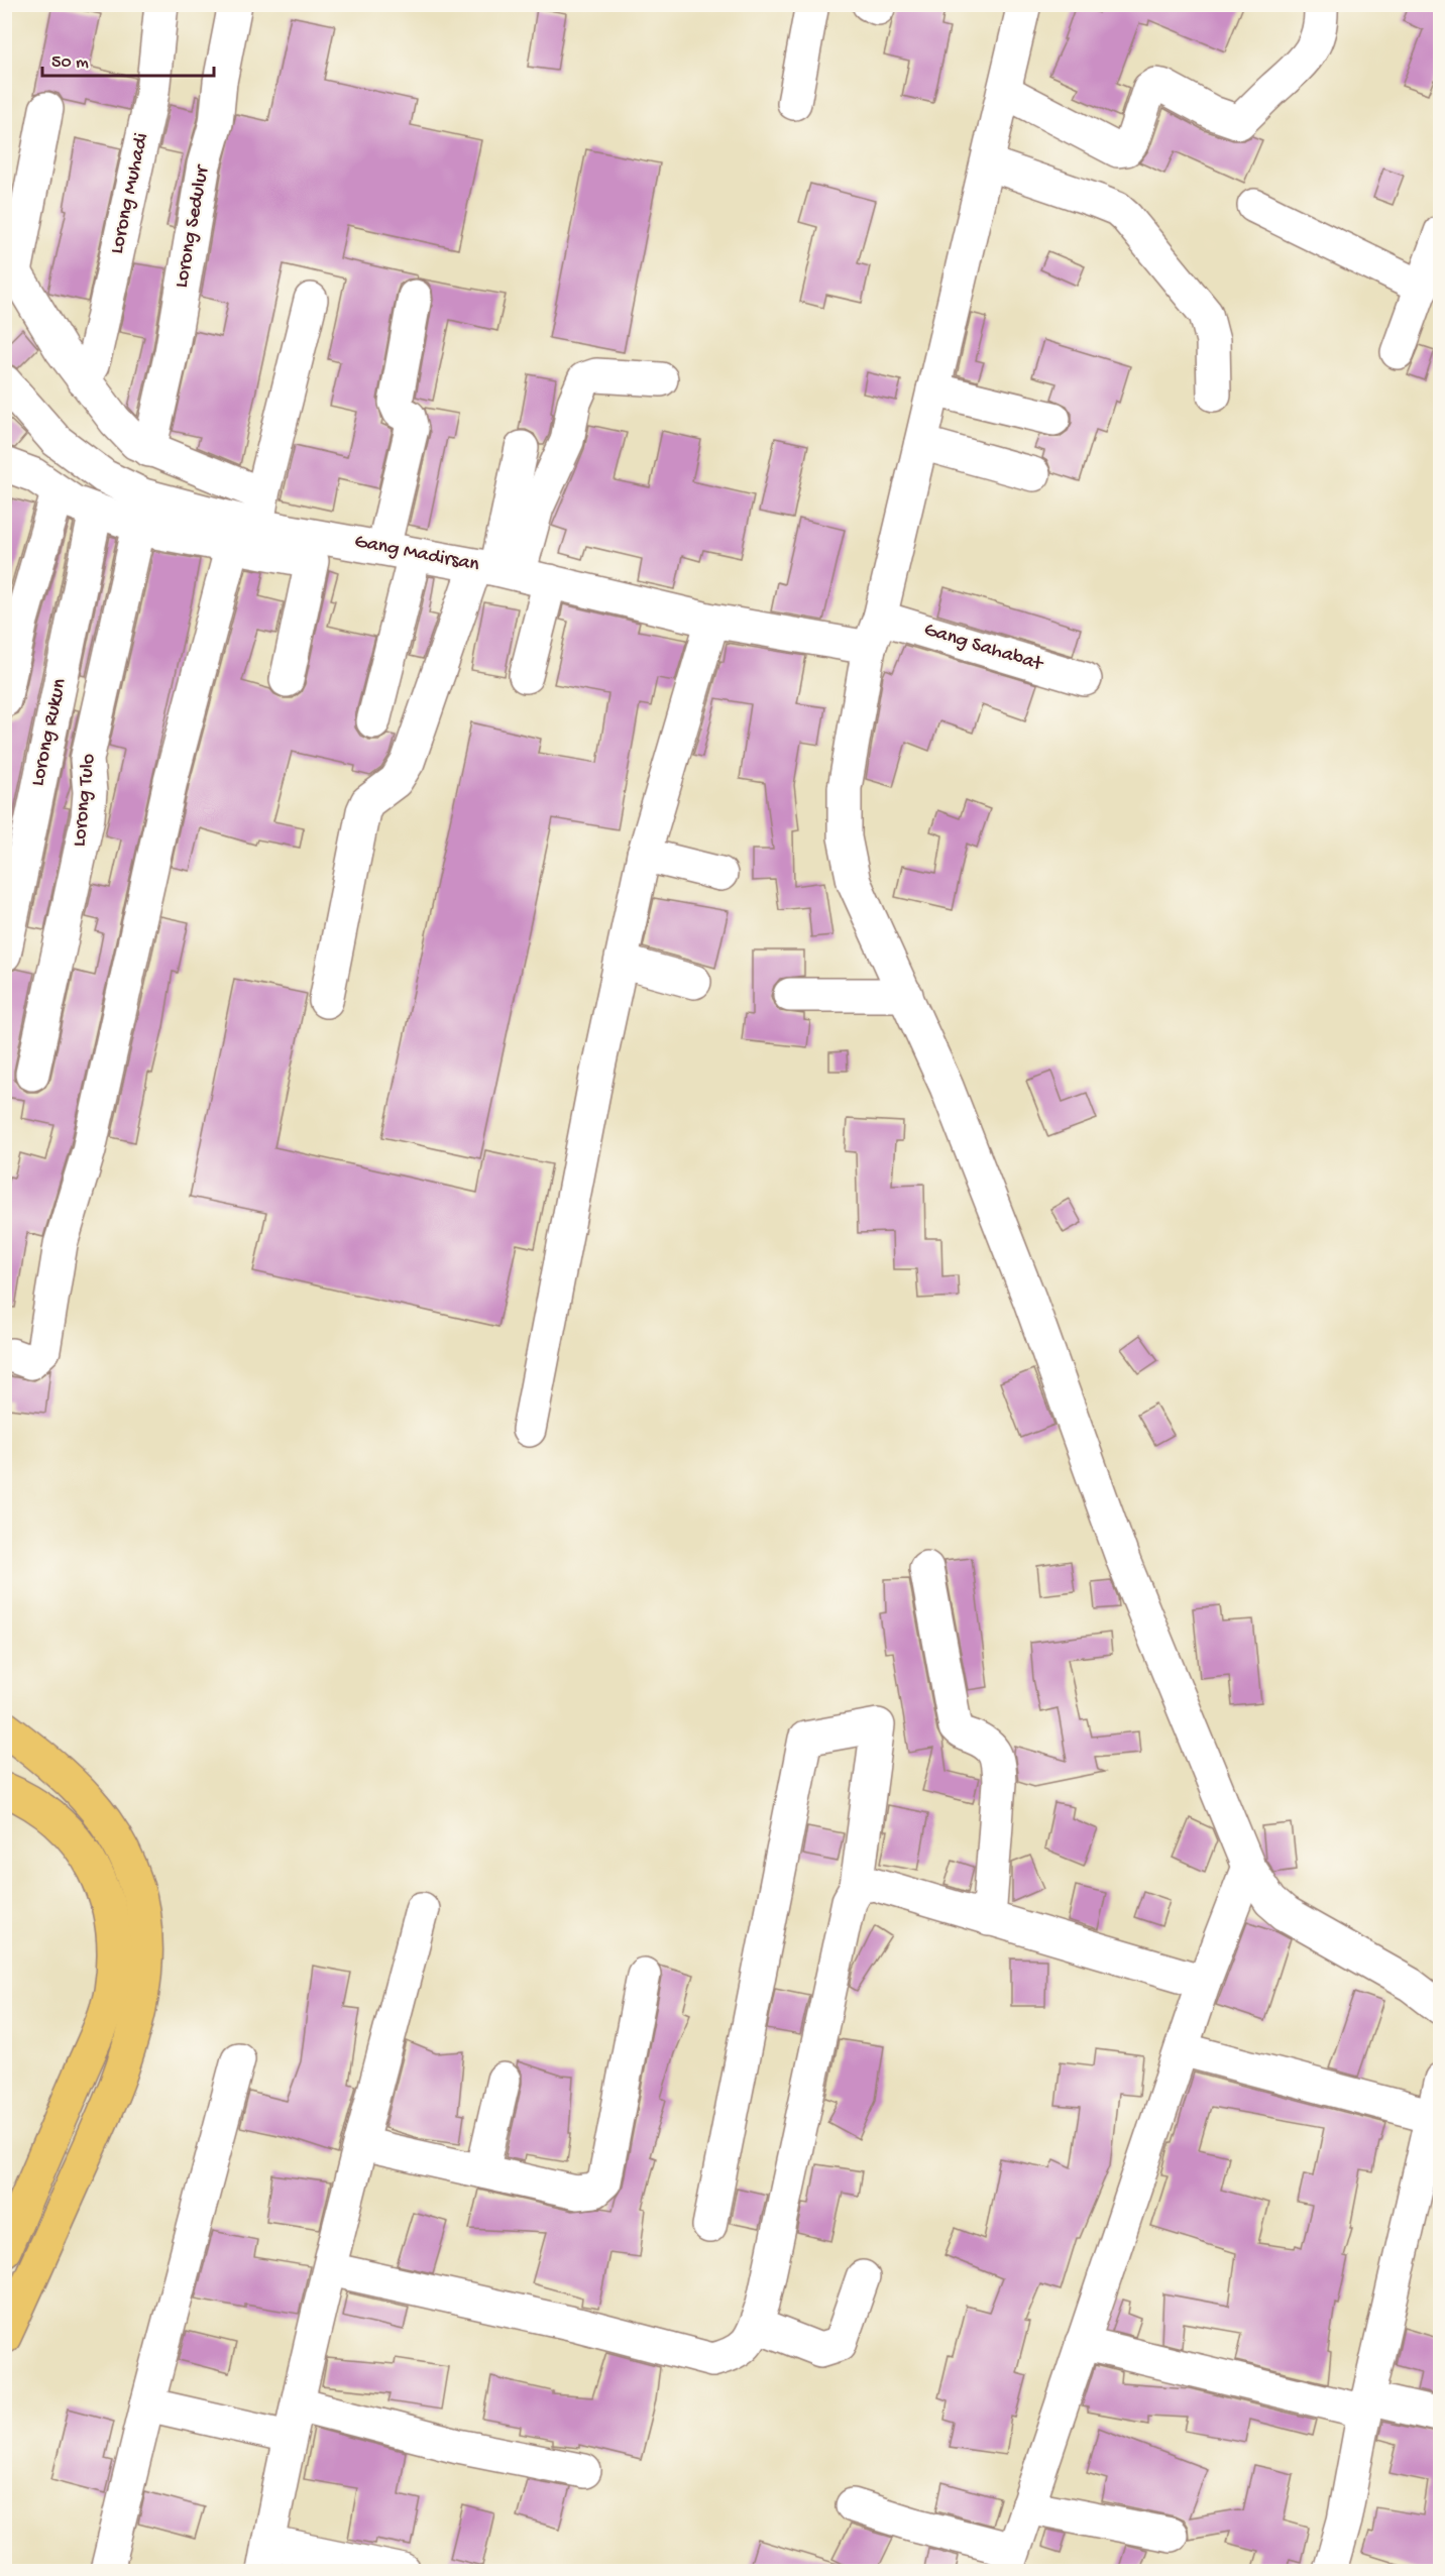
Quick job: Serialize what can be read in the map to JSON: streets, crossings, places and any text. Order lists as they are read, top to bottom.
{
  "streets": {
    "street": [
      "Lorong Muhadi",
      "Lorong Sedulur",
      "Gang Madirsan",
      "Gang Sahabat",
      "Lorong Rukun",
      "Lorong Tulo"
    ]
  },
  "crossings": [
    ["Gang Madirsan", "Gang Sahabat"]
  ],
  "scale_bar": "50 m"
}
